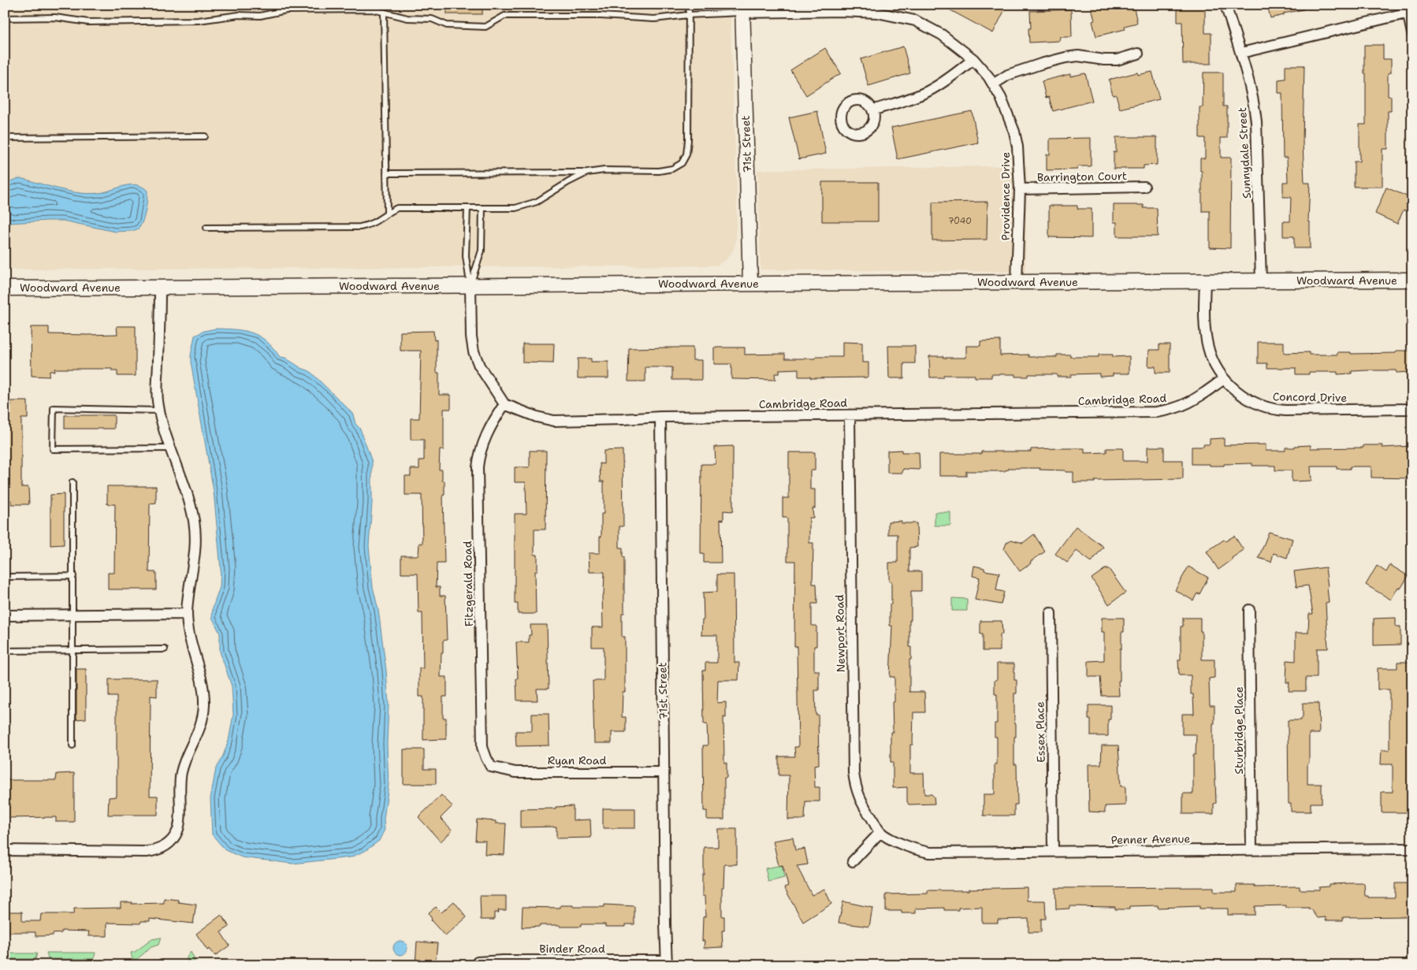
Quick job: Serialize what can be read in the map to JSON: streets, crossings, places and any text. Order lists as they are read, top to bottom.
{
  "streets": {
    "main road": ["71st Street", "Woodward Avenue"],
    "street": [
      "Sunnydale Street",
      "Barrington Court",
      "Providence Drive",
      "Concord Drive",
      "Cambridge Road",
      "Fitzgerald Road",
      "Newport Road",
      "Sturbridge Place",
      "Essex Place",
      "Ryan Road",
      "Penner Avenue",
      "Binder Road"
    ]
  },
  "crossings": [
    ["71st Street", "Providence Drive"],
    ["71st Street", "Woodward Avenue"],
    ["71st Street", "Cambridge Road"],
    ["71st Street", "Ryan Road"],
    ["71st Street", "Binder Road"],
    ["Sunnydale Street", "Woodward Avenue"],
    ["Barrington Court", "Providence Drive"],
    ["Providence Drive", "Woodward Avenue"],
    ["Woodward Avenue", "Concord Drive"],
    ["Concord Drive", "Cambridge Road"],
    ["Cambridge Road", "Fitzgerald Road"],
    ["Cambridge Road", "Newport Road"],
    ["Fitzgerald Road", "Ryan Road"],
    ["Newport Road", "Penner Avenue"],
    ["Sturbridge Place", "Penner Avenue"],
    ["Essex Place", "Penner Avenue"]
  ],
  "house_numbers": ["7040"]
}
